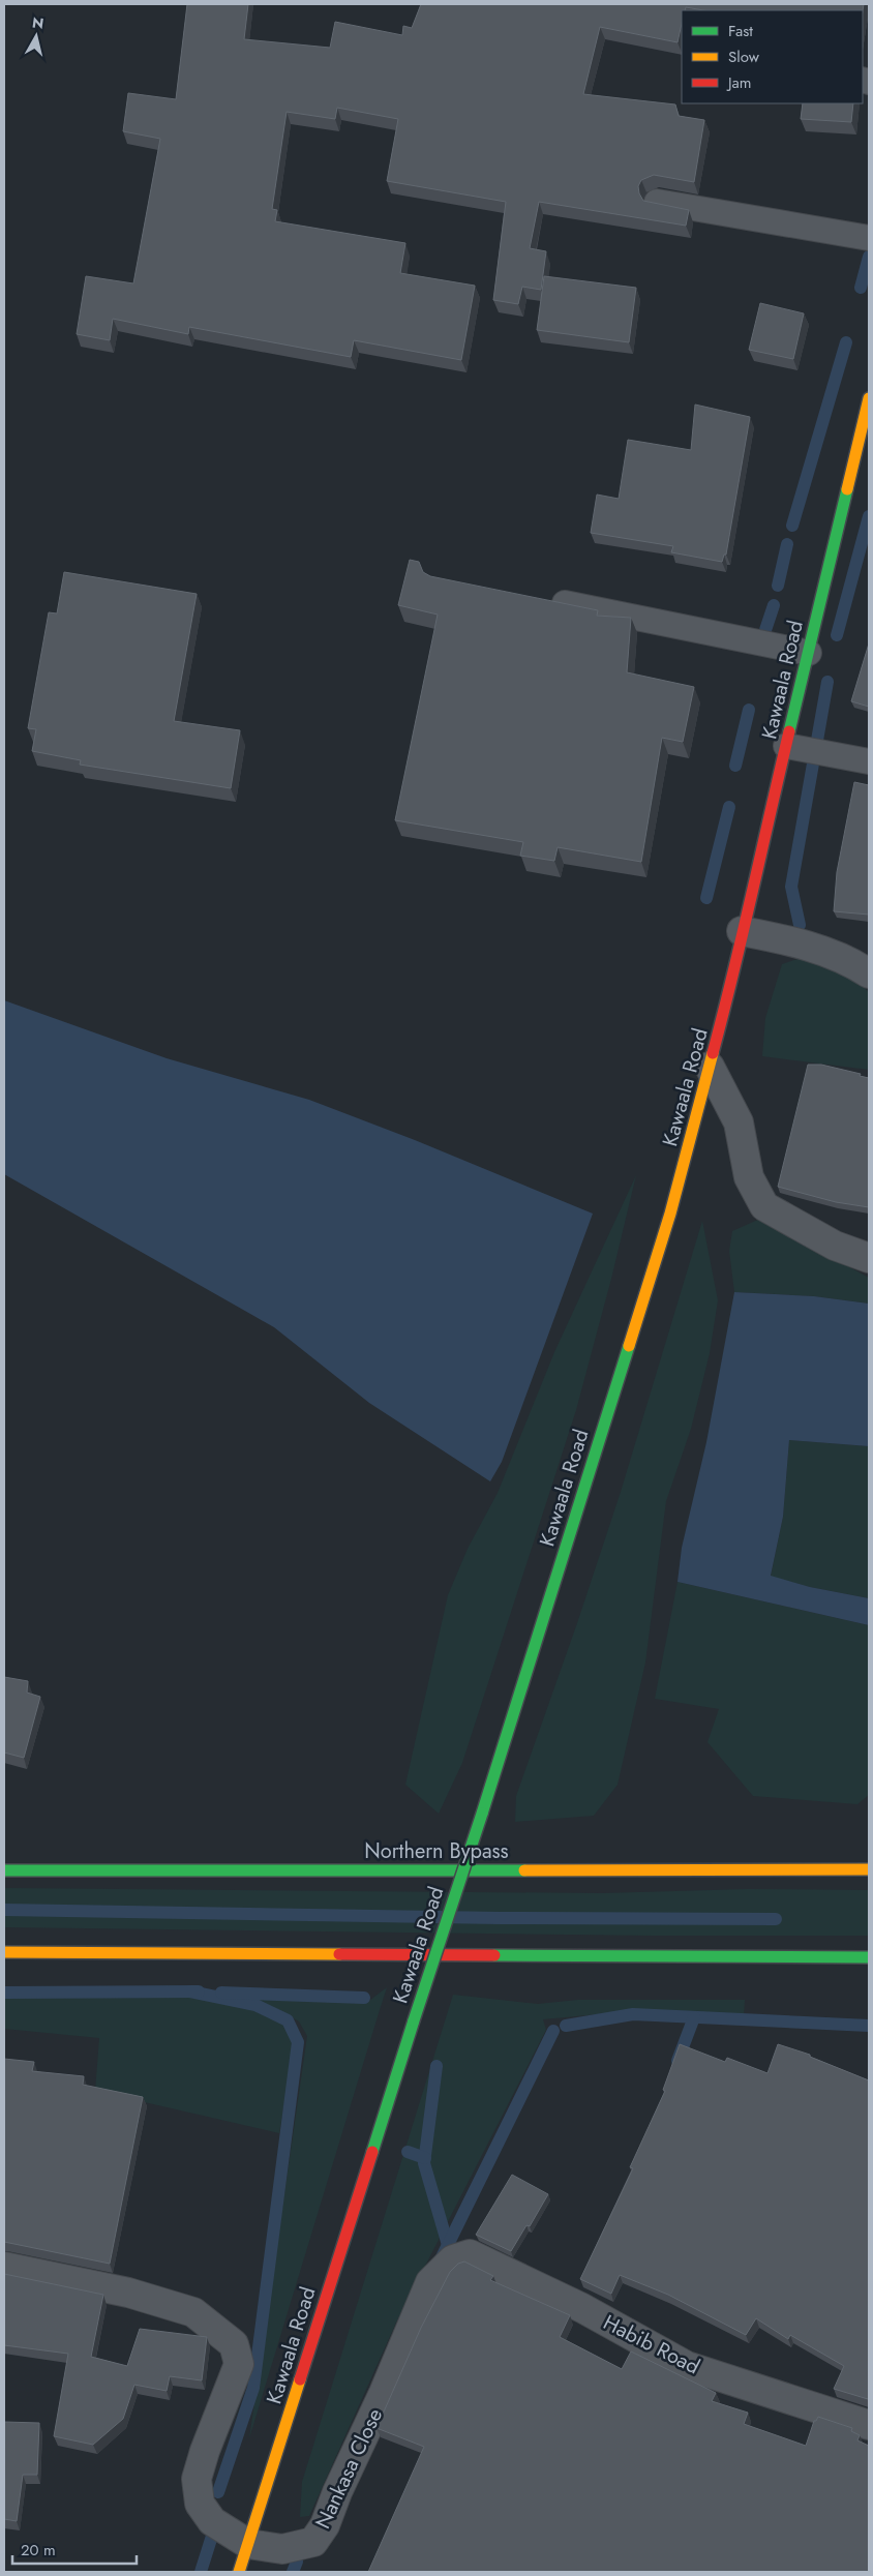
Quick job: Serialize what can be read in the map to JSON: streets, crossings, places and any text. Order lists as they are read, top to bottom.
{
  "streets": {
    "main road": ["Kawaala Road", "Northern Bypass"],
    "street": ["Habib Road", "Nankasa Close"]
  },
  "crossings": [
    ["Kawaala Road", "Nankasa Close"],
    ["Habib Road", "Nankasa Close"]
  ],
  "legend": ["Fast", "Slow", "Jam"],
  "scale_bar": "20 m",
  "north": "top"
}
